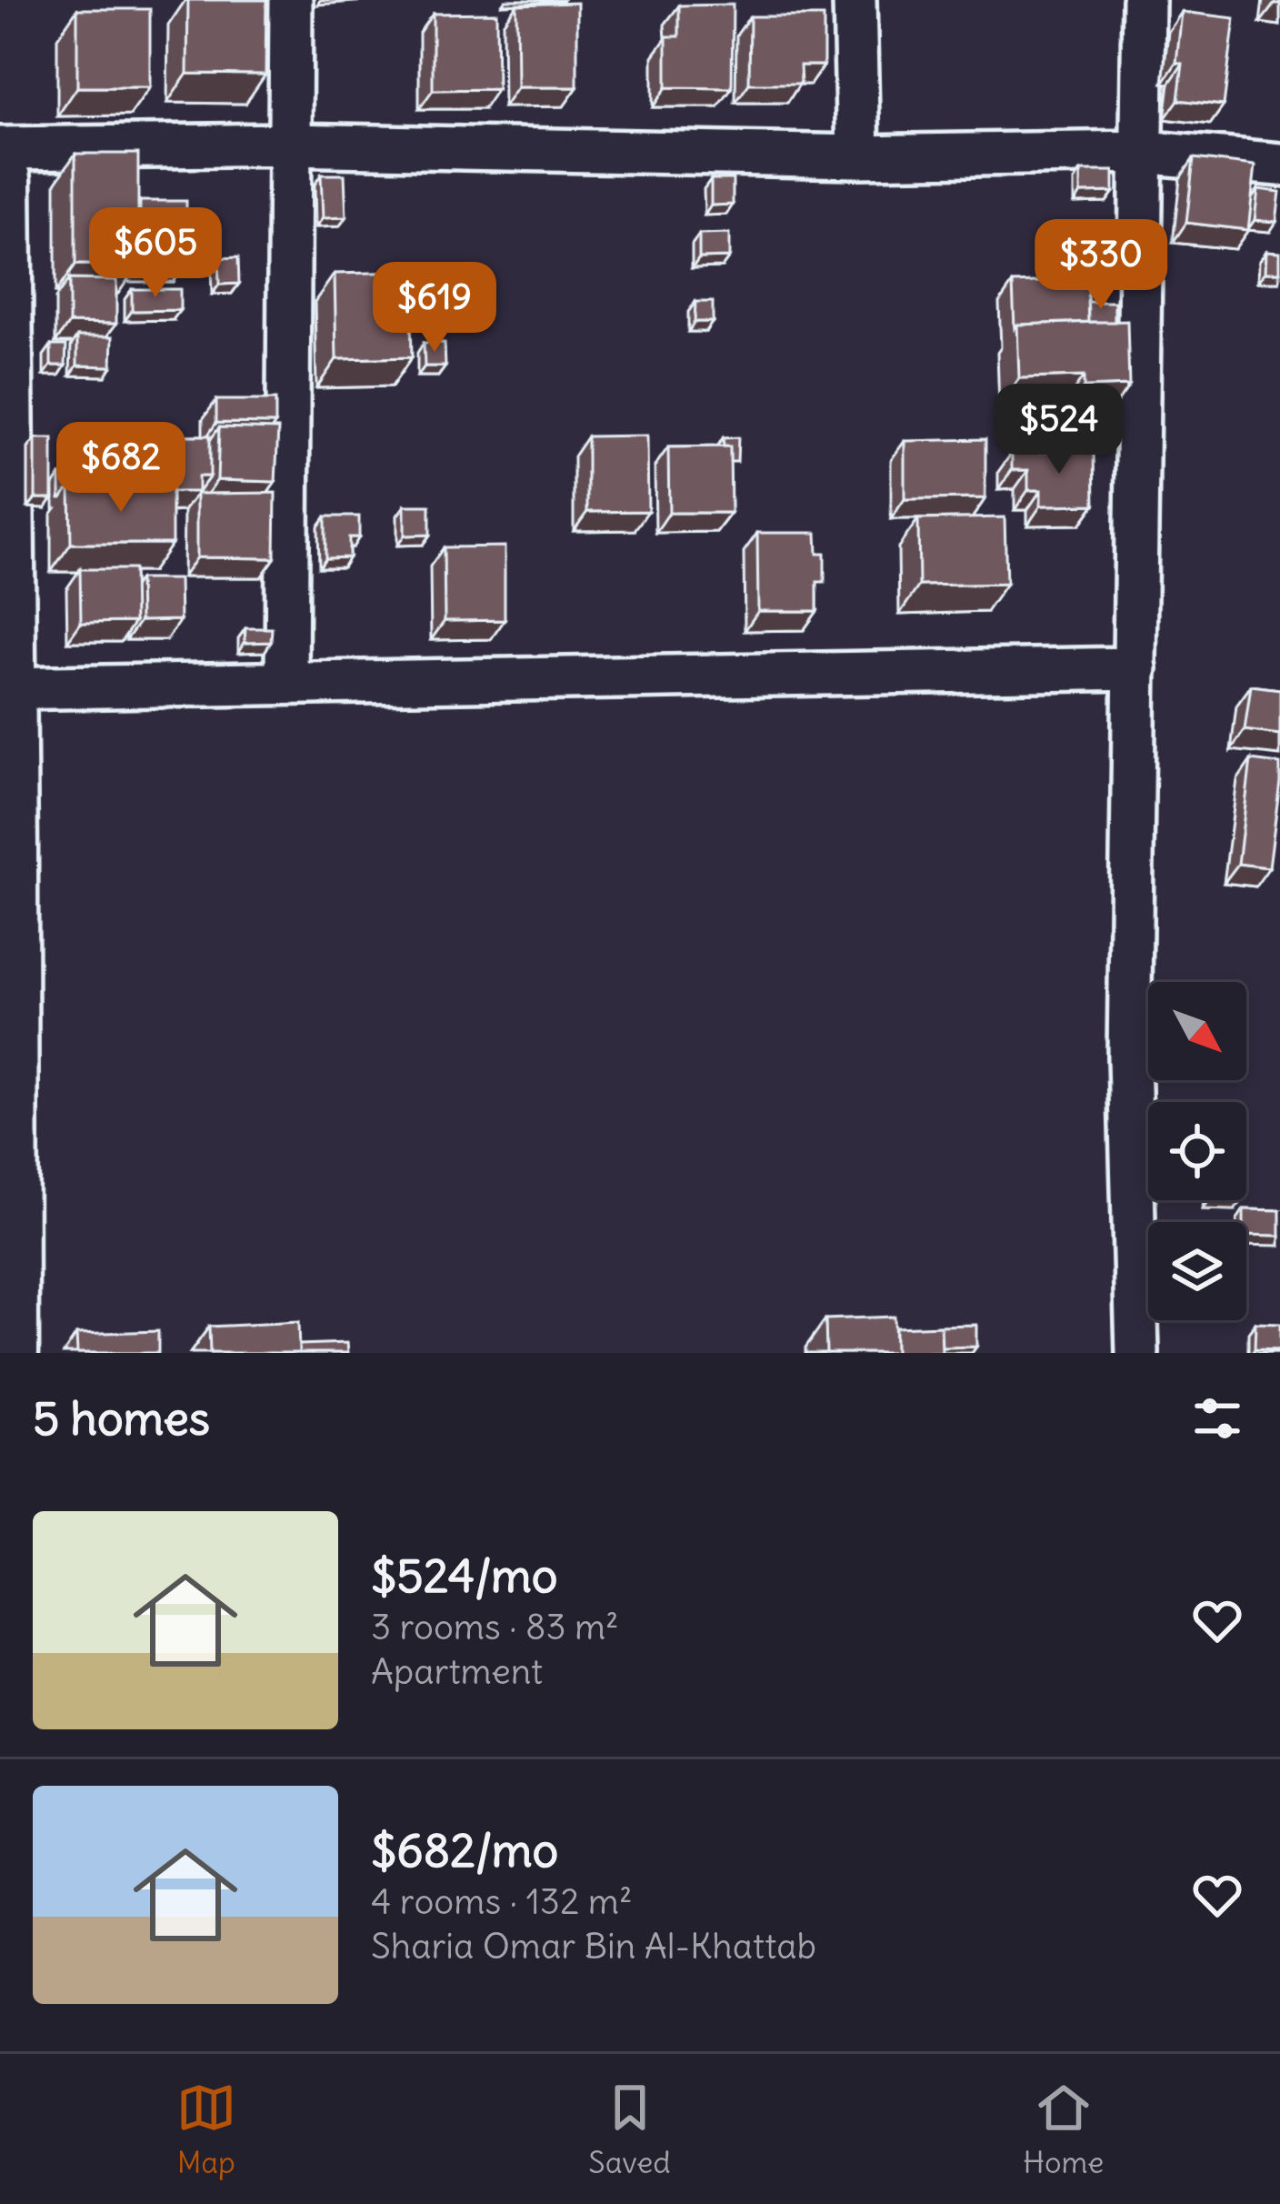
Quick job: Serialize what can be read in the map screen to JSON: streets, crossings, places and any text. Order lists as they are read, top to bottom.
{
  "north": "bottom right",
  "page": {
    "price": [
      "$605",
      "$330",
      "$619",
      "$524",
      "$682"
    ],
    "heading": "5 homes",
    "list": [
      {
        "name": "$524/mo",
        "note": "3 rooms · 83 m² · Apartment"
      },
      {
        "name": "$682/mo",
        "note": "4 rooms · 132 m² · Sharia Omar Bin Al-Khattab"
      }
    ],
    "tabs": ["Map", "Saved", "Home"]
  }
}
